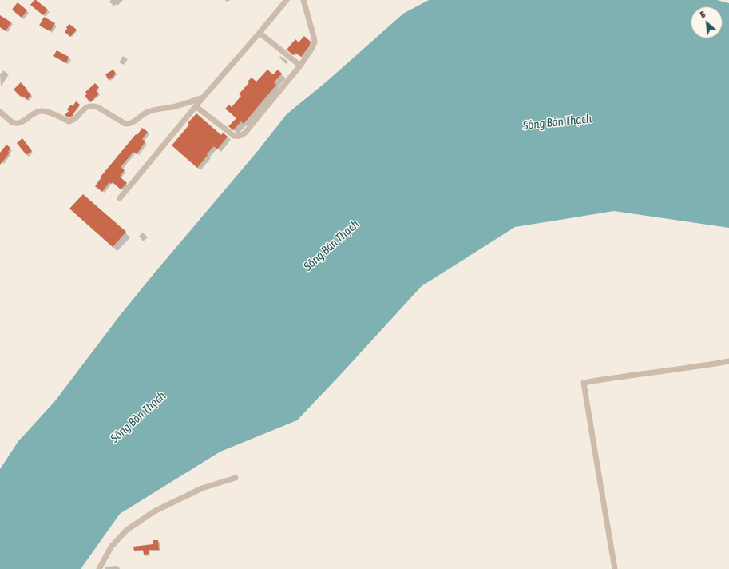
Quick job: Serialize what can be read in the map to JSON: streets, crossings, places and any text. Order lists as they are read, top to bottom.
{
  "water": ["Sông Bàn Thạch"],
  "north": "top left"
}
